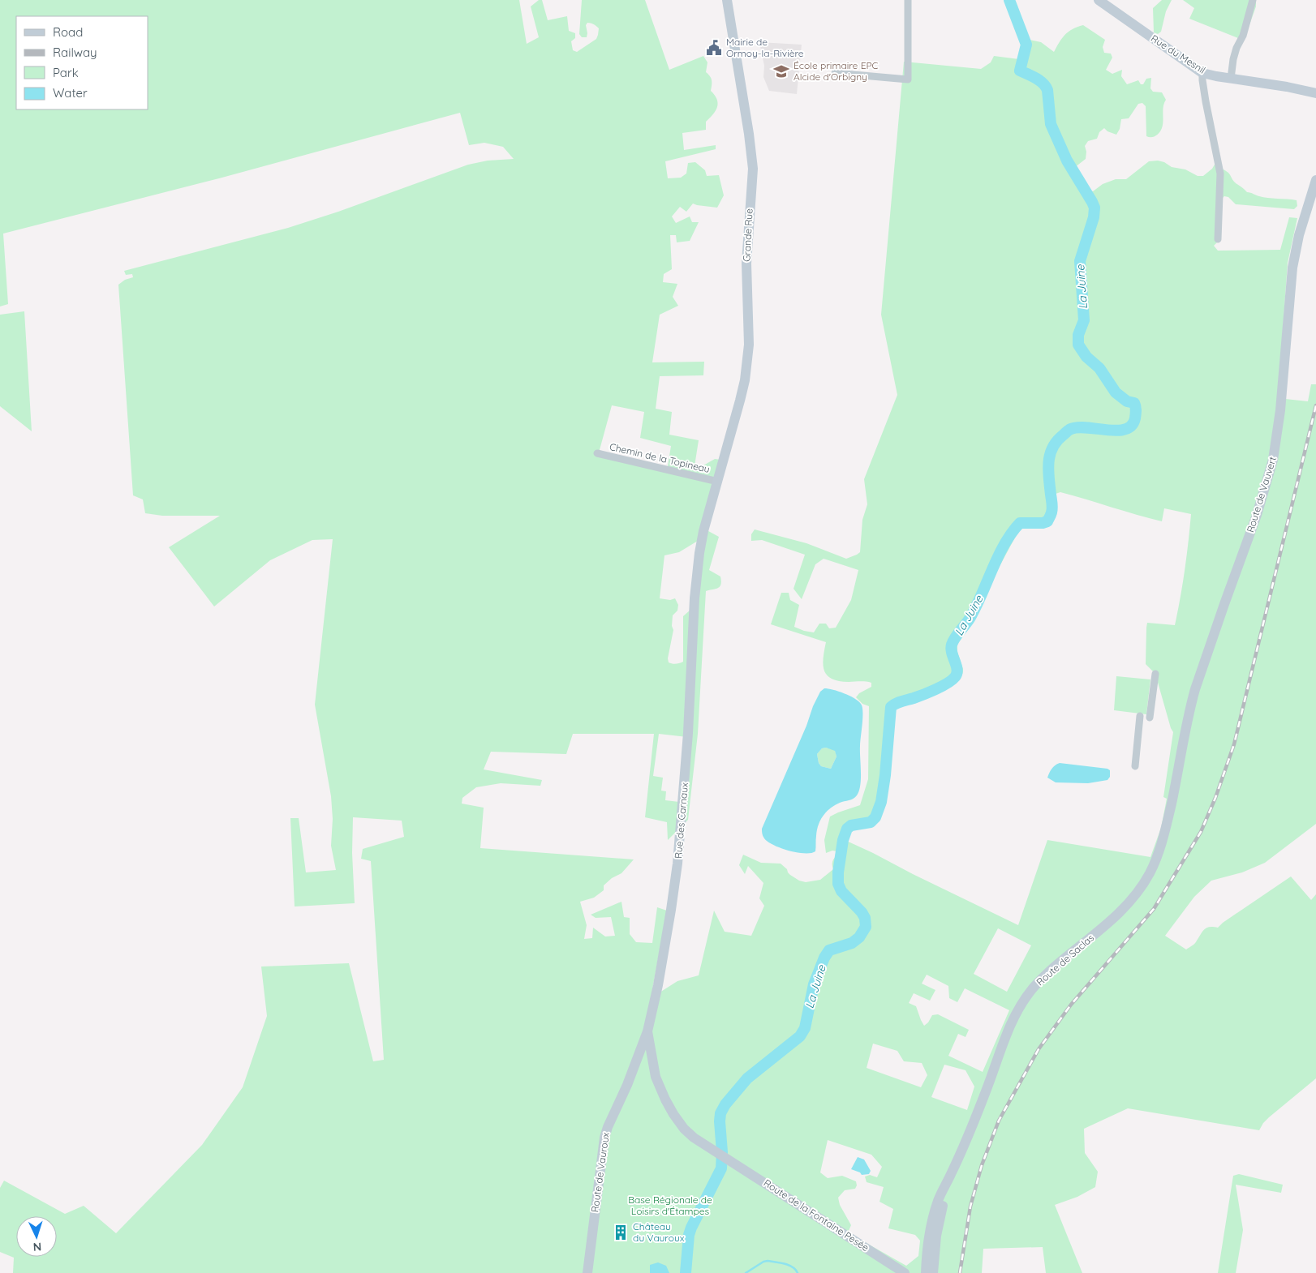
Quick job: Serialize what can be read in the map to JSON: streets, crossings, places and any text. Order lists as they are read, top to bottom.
{
  "streets": {
    "street": [
      "Rue du Mesnil",
      "Grande Rue",
      "Chemin de la Topineau",
      "Route de Vauvert",
      "Rue des Carnaux",
      "Route de Saclas",
      "Route de Vauroux",
      "Route de la Fontaine Pesée"
    ]
  },
  "crossings": [
    ["Grande Rue", "Rue des Carnaux"],
    ["Chemin de la Topineau", "Rue des Carnaux"],
    ["Route de Vauvert", "Route de Saclas"],
    ["Rue des Carnaux", "Route de Vauroux"],
    ["Rue des Carnaux", "Route de la Fontaine Pesée"]
  ],
  "water": ["La Juine"],
  "parks": ["Base Régionale de Loisirs d'Étampes"],
  "places": {
    "public building": ["Mairie de Ormoy-la-Rivière"],
    "school or university": ["École primaire EPC Alcide d'Orbigny"],
    "building": ["Château du Vauroux"]
  },
  "legend": [
    "Road",
    "Railway",
    "Park",
    "Water"
  ],
  "north": "bottom"
}
